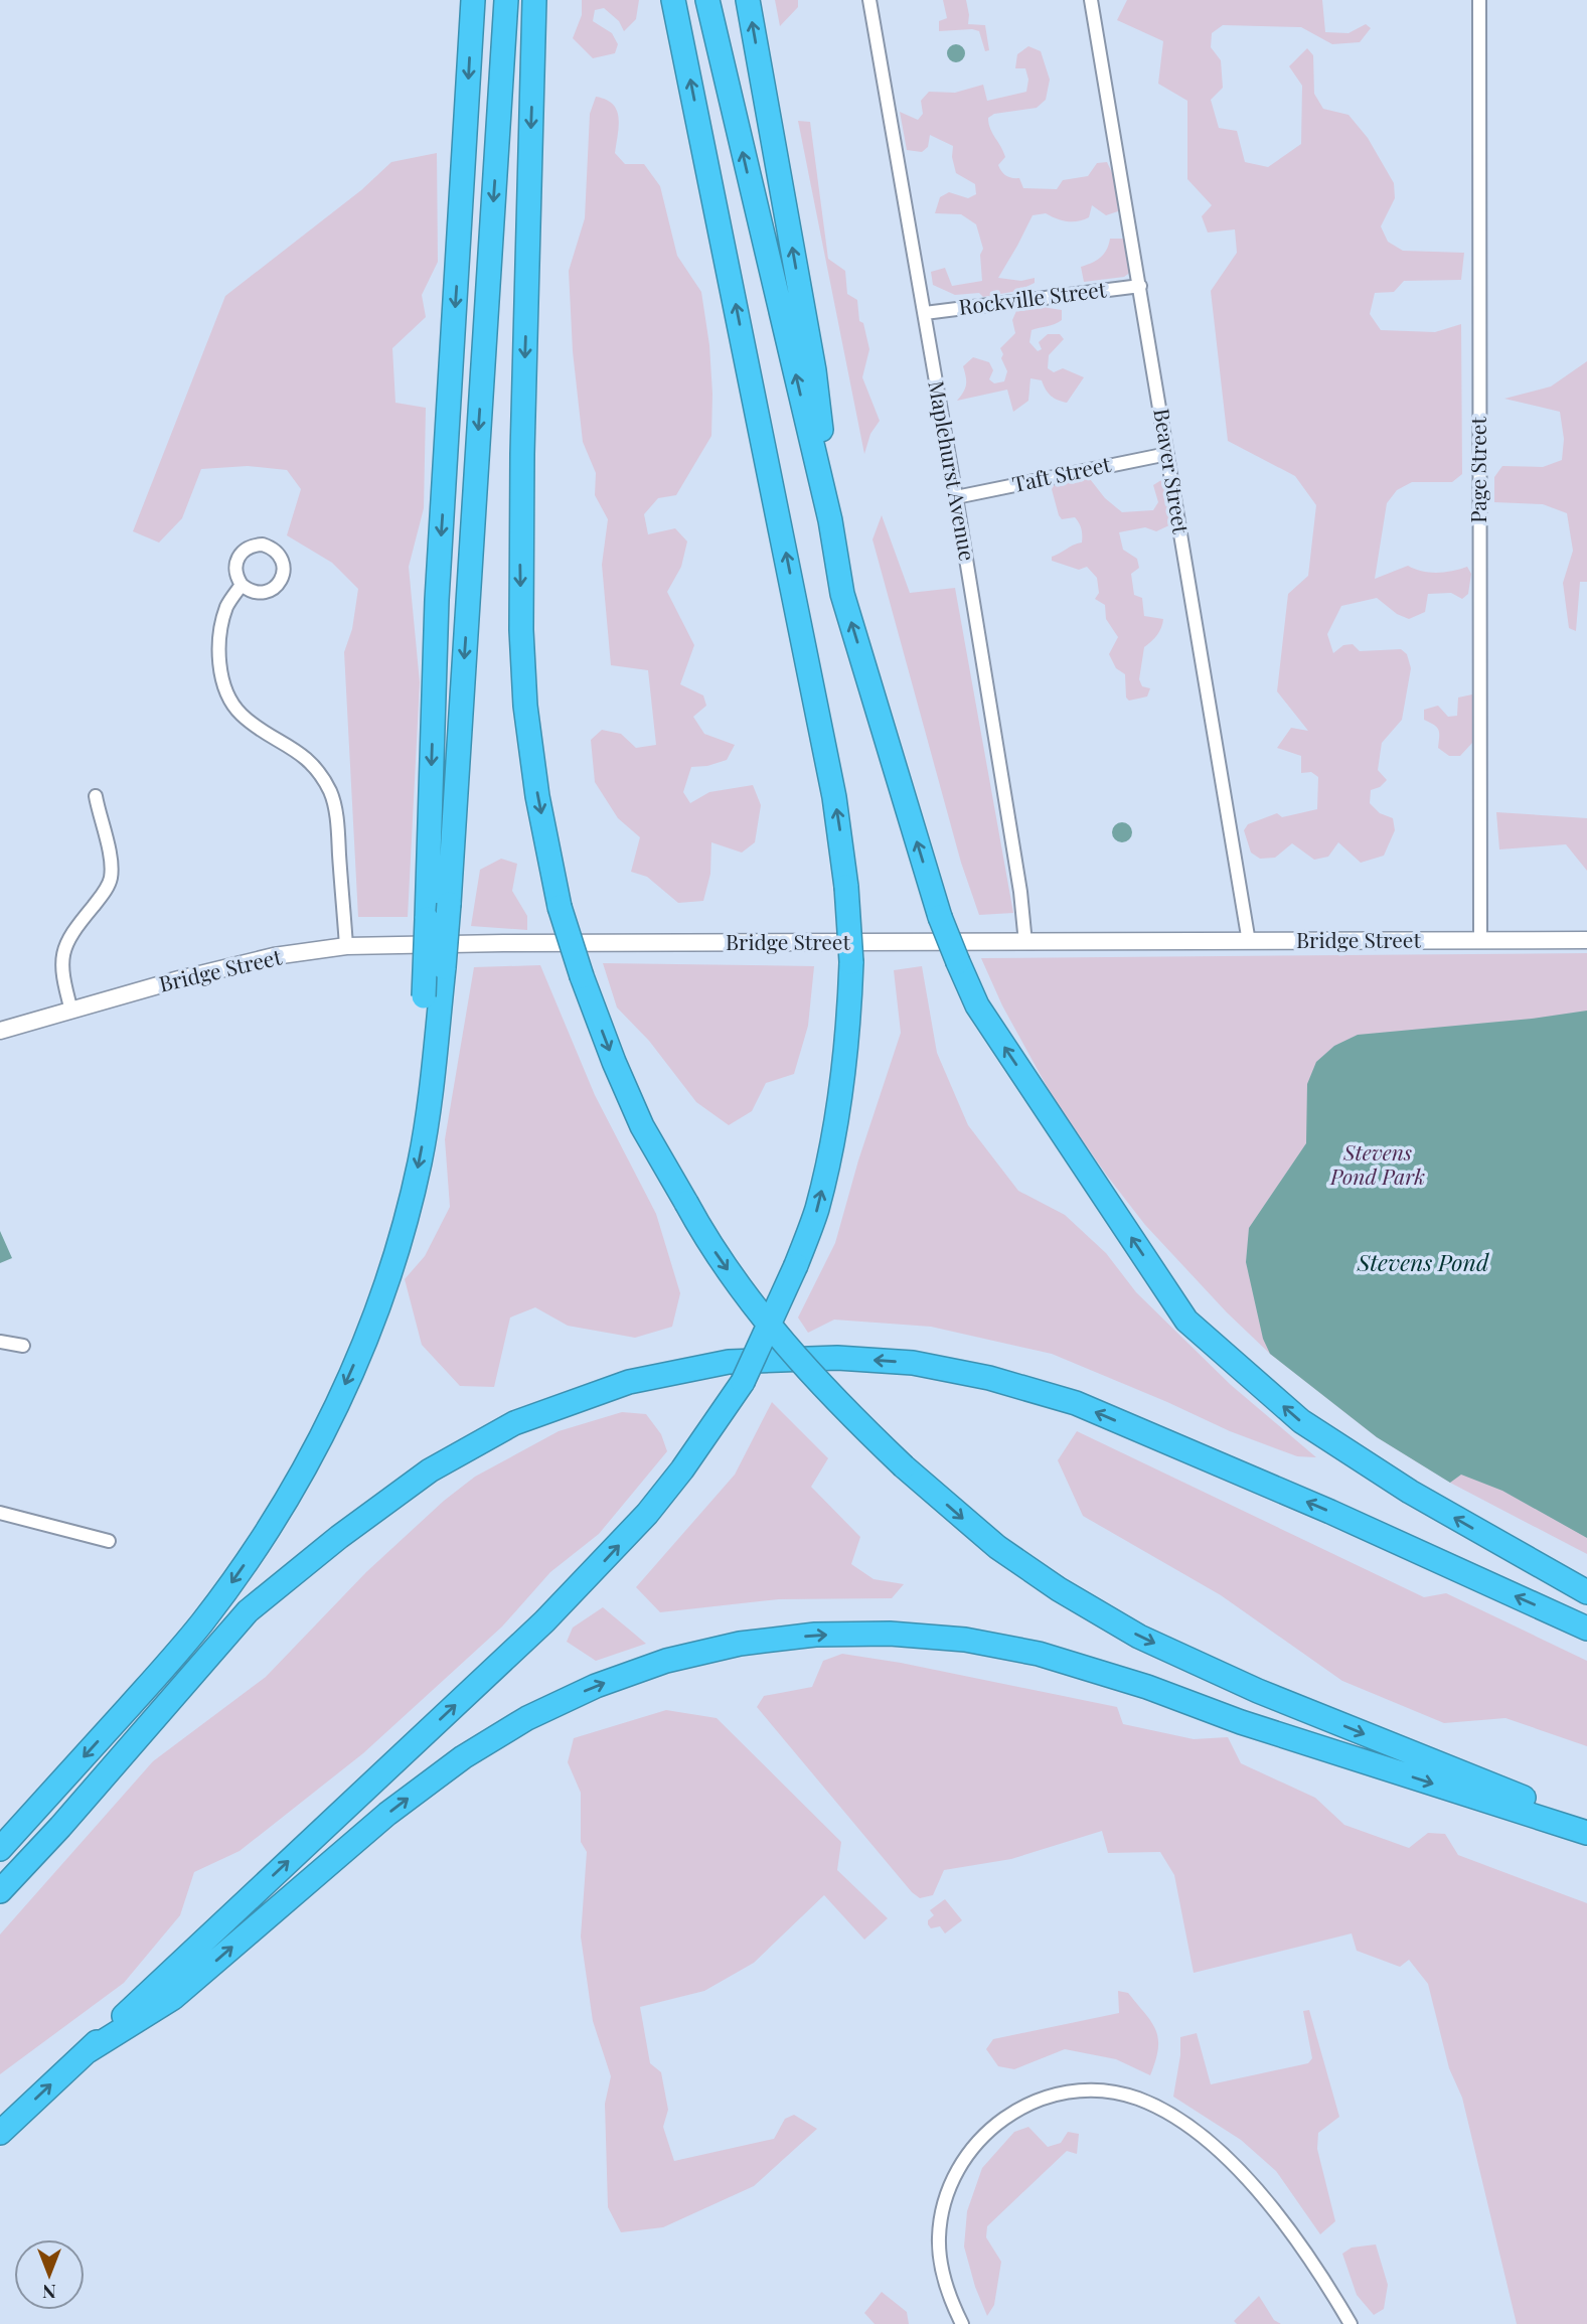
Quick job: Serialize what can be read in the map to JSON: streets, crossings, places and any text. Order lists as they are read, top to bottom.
{
  "streets": {
    "street": [
      "Rockville Street",
      "Page Street",
      "Maplehurst Avenue",
      "Beaver Street",
      "Taft Street",
      "Bridge Street"
    ]
  },
  "crossings": [
    ["Rockville Street", "Maplehurst Avenue"],
    ["Rockville Street", "Beaver Street"],
    ["Page Street", "Bridge Street"],
    ["Maplehurst Avenue", "Taft Street"],
    ["Maplehurst Avenue", "Bridge Street"],
    ["Beaver Street", "Taft Street"],
    ["Beaver Street", "Bridge Street"]
  ],
  "water": ["Stevens Pond"],
  "parks": ["Stevens Pond Park"],
  "north": "bottom"
}
